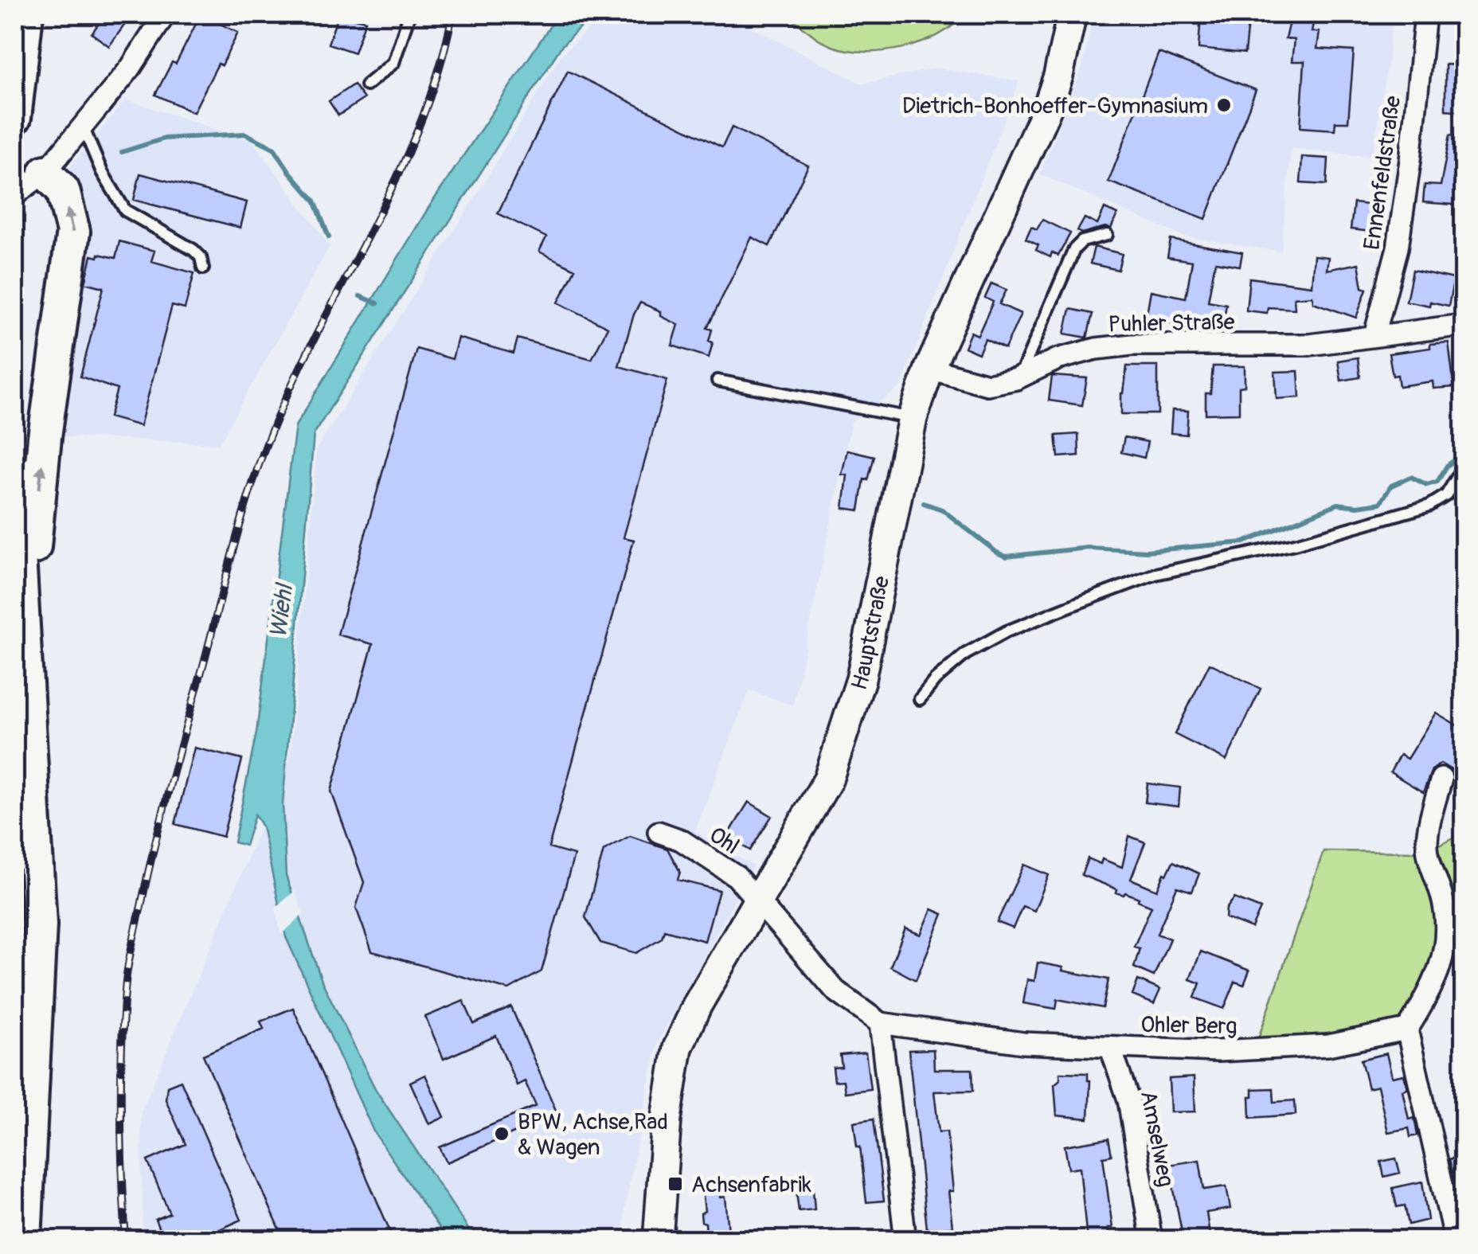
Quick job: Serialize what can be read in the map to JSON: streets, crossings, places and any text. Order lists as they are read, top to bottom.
{
  "streets": {
    "street": [
      "Ennenfeldstraße",
      "Puhler Straße",
      "Hauptstraße",
      "Ohl",
      "Ohler Berg",
      "Amselweg"
    ]
  },
  "crossings": [
    ["Ennenfeldstraße", "Puhler Straße"],
    ["Puhler Straße", "Hauptstraße"],
    ["Hauptstraße", "Ohl"],
    ["Hauptstraße", "Ohler Berg"],
    ["Ohl", "Ohler Berg"],
    ["Ohler Berg", "Amselweg"]
  ],
  "water": ["Wiehl"],
  "places": {
    "other": ["Dietrich-Bonhoeffer-Gymnasium", "BPW, Achse,Rad & Wagen"],
    "transit": ["Achsenfabrik"]
  }
}
